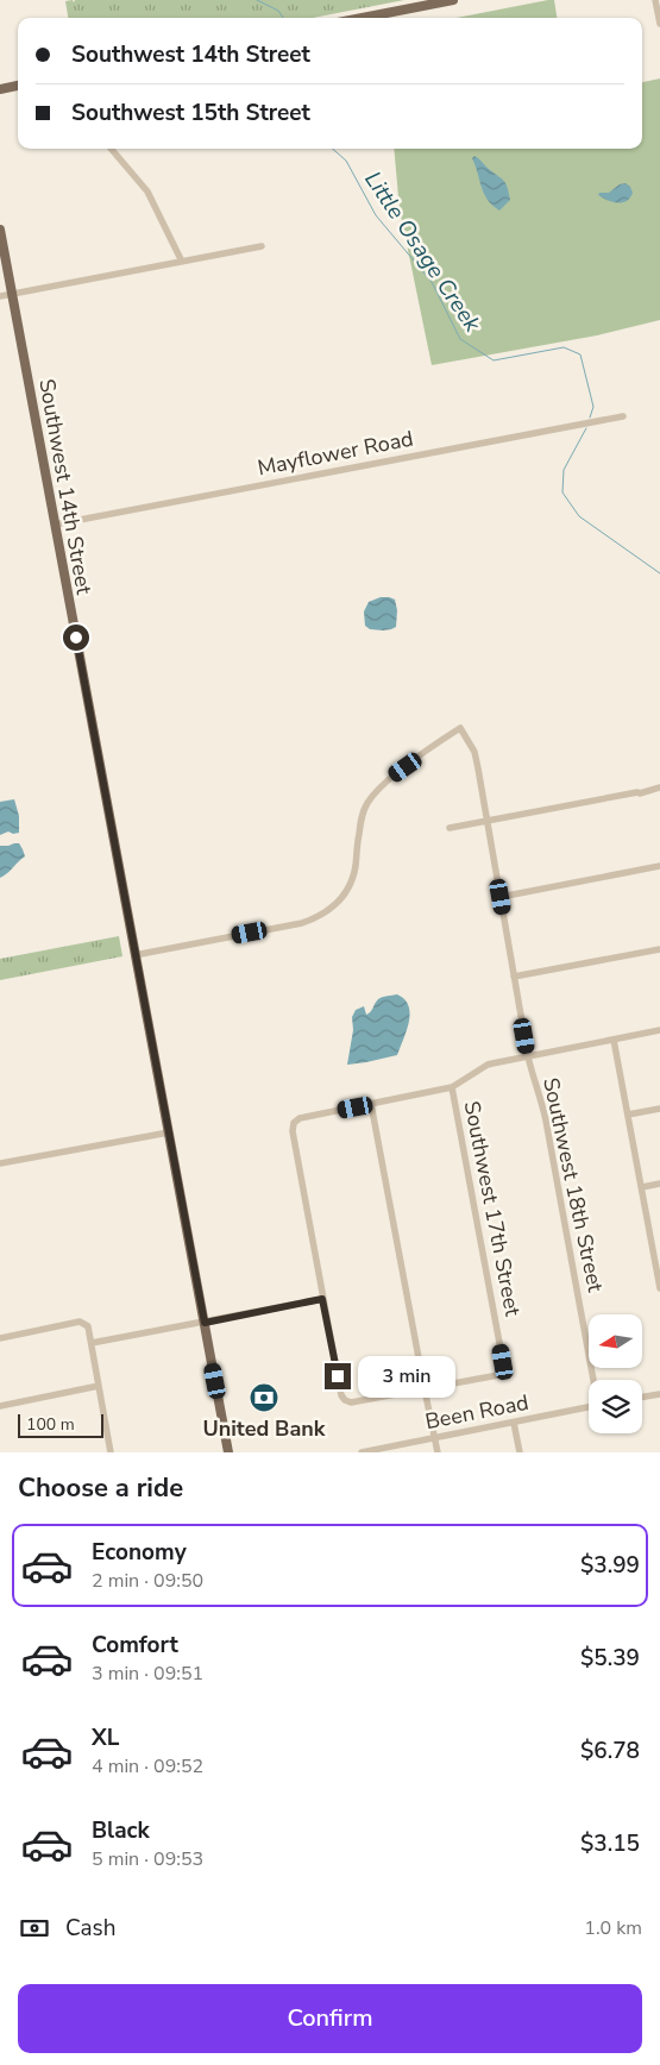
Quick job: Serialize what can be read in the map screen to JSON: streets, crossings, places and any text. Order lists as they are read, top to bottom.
{
  "streets": {
    "main road": ["Southwest 14th Street"],
    "street": [
      "Mayflower Road",
      "Southwest 18th Street",
      "Southwest 17th Street",
      "Been Road"
    ]
  },
  "crossings": [
    ["Mayflower Road", "Southwest 14th Street"],
    ["Southwest 14th Street", "Southwest 18th Street"]
  ],
  "water": ["Little Osage Creek"],
  "places": {
    "bank": ["United Bank"]
  },
  "scale_bar": "100 m",
  "north": "left",
  "page": {
    "banner": ["Southwest 14th Street", "Southwest 15th Street"],
    "bubble": "3 min",
    "scale": "100 m",
    "heading": "Choose a ride",
    "list": [
      {
        "name": "Economy",
        "note": "2 min · 09:50",
        "value": "$3.99"
      },
      {
        "name": "Comfort",
        "note": "3 min · 09:51",
        "value": "$5.39"
      },
      {
        "name": "XL",
        "note": "4 min · 09:52",
        "value": "$6.78"
      },
      {
        "name": "Black",
        "note": "5 min · 09:53",
        "value": "$3.15"
      }
    ],
    "pay": ["Cash", "1.0 km"],
    "buttons": "Confirm"
  }
}
